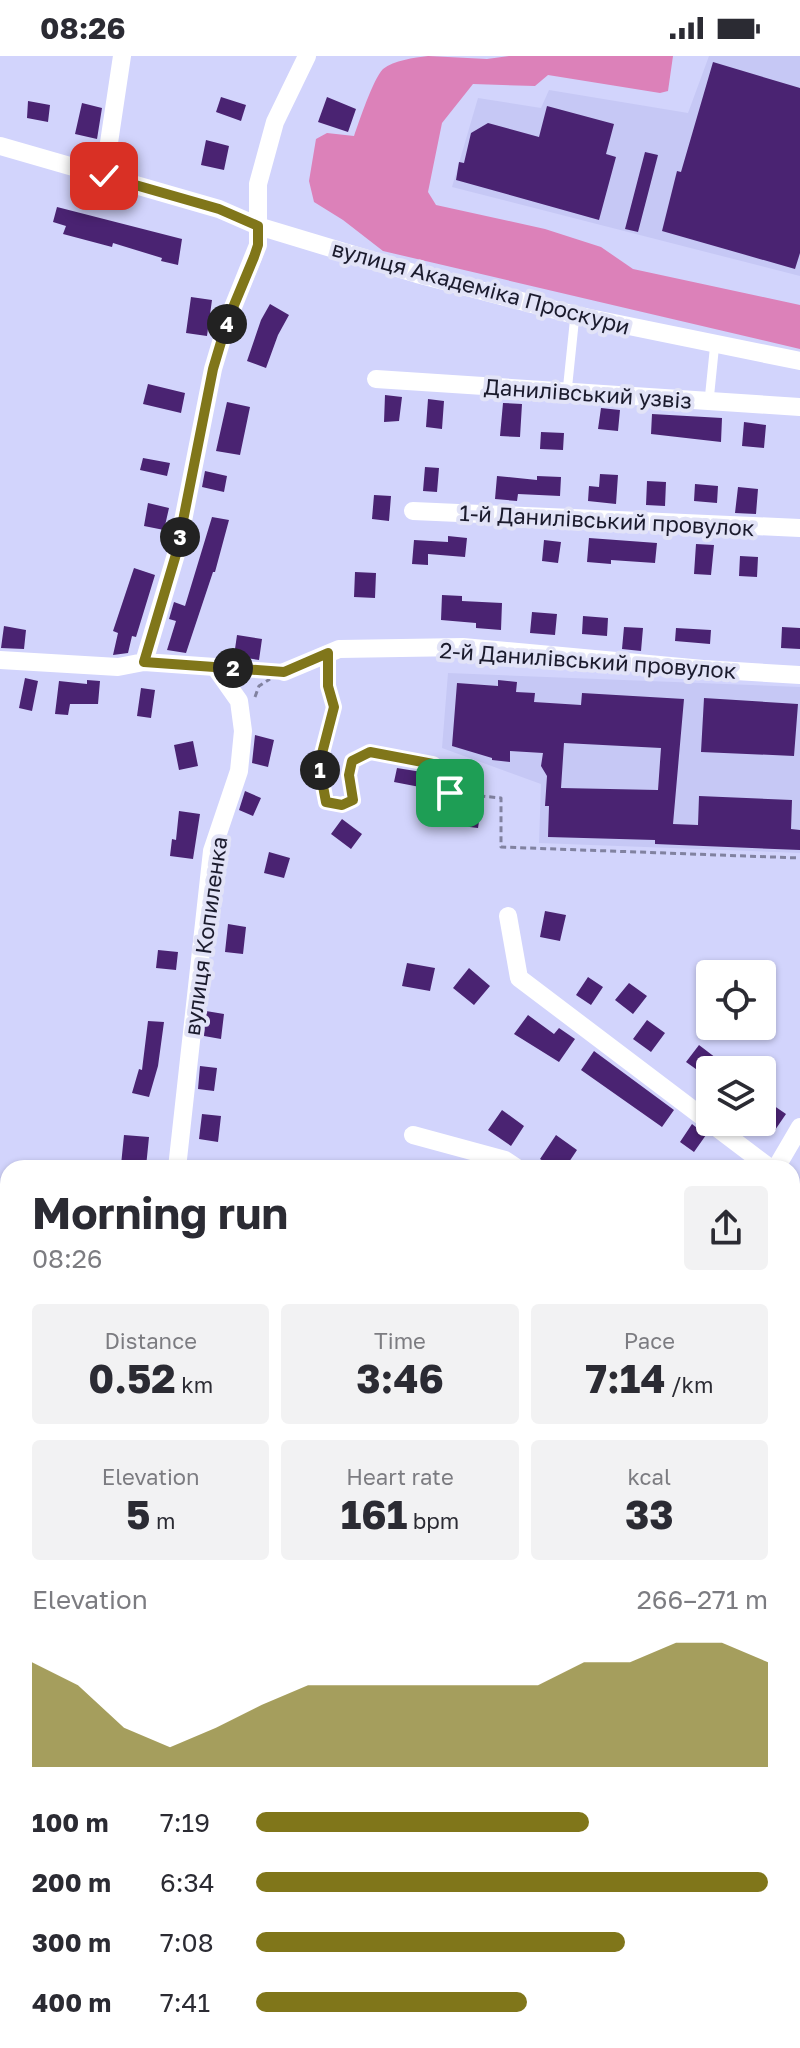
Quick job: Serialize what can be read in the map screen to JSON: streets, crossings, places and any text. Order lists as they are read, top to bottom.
{
  "streets": {
    "street": [
      "вулиця Академіка Проскури",
      "Данилівський узвіз",
      "1-й Данилівський провулок",
      "2-й Данилівський провулок",
      "вулиця Копиленка"
    ]
  },
  "page": {
    "status": "08:26",
    "pins": [
      "4",
      "3",
      "2",
      "1"
    ],
    "heading": ["Morning run", "08:26"],
    "stats": [
      ["Distance", "0.52 km"],
      ["Time", "3:46"],
      ["Pace", "7:14 /km"],
      ["Elevation", "5 m"],
      ["Heart rate", "161 bpm"],
      ["kcal", "33"]
    ],
    "chart": ["Elevation", "266–271 m"],
    "list": [
      {
        "name": "100 m",
        "note": "7:19"
      },
      {
        "name": "200 m",
        "note": "6:34"
      },
      {
        "name": "300 m",
        "note": "7:08"
      },
      {
        "name": "400 m",
        "note": "7:41"
      }
    ]
  }
}
